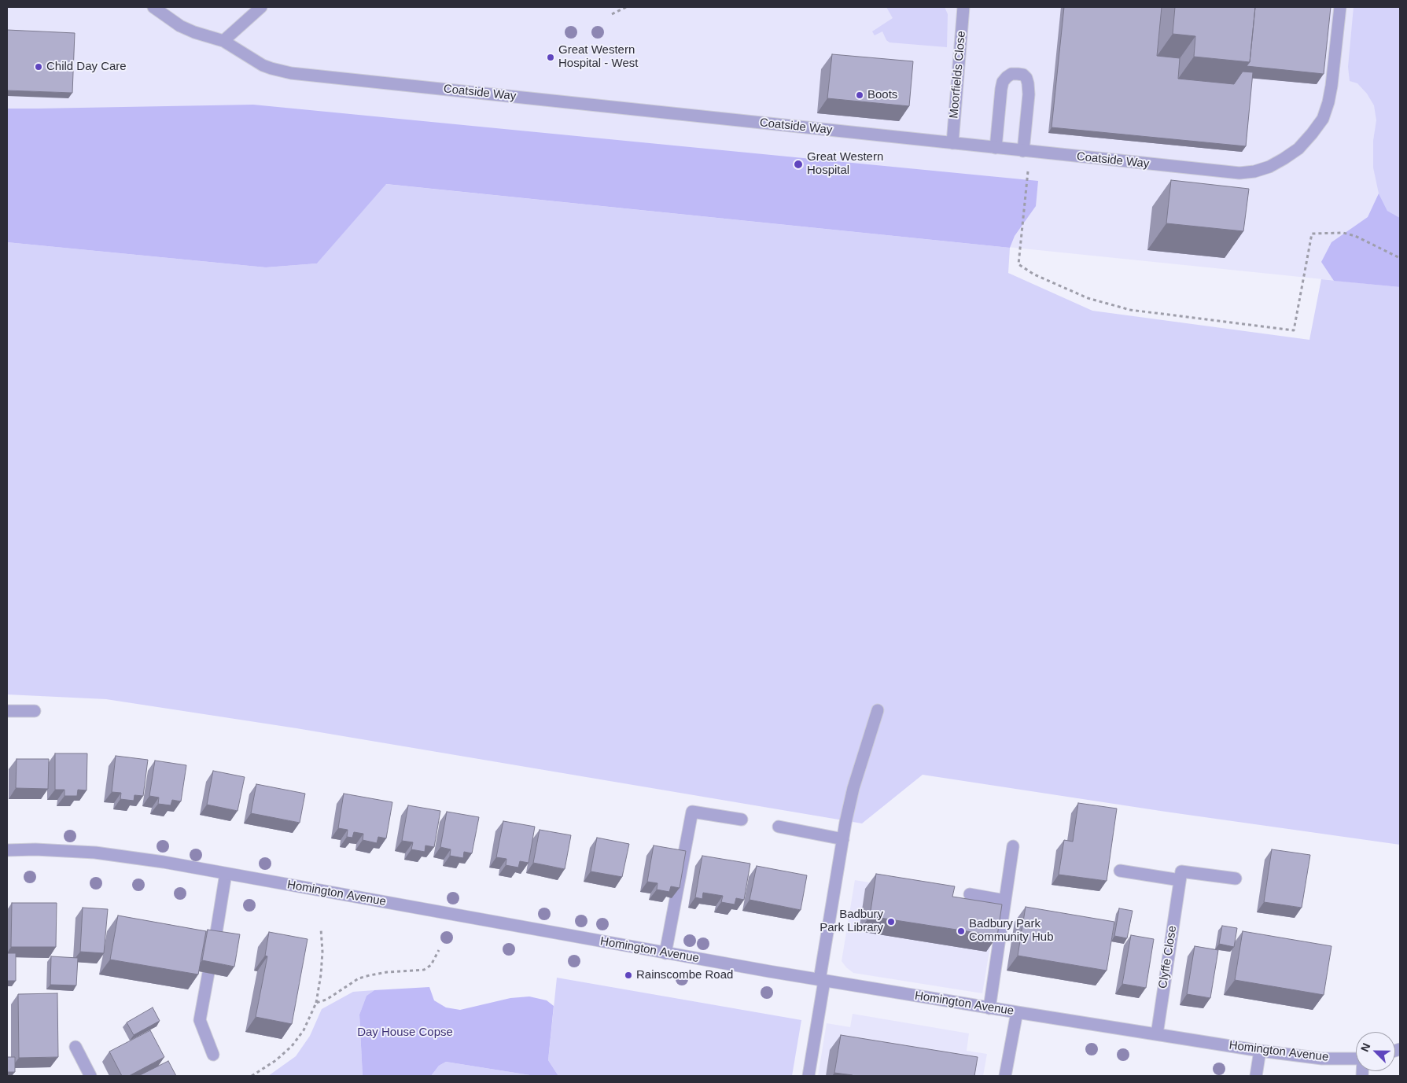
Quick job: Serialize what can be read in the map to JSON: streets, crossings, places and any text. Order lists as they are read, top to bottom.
{
  "streets": {
    "street": [
      "Moorfields Close",
      "Coatside Way",
      "Homington Avenue",
      "Clyffe Close"
    ]
  },
  "crossings": [
    ["Moorfields Close", "Coatside Way"],
    ["Homington Avenue", "Clyffe Close"]
  ],
  "parks": ["Day House Copse"],
  "places": [
    "Great Western Hospital - West",
    "Child Day Care",
    "Boots",
    "Great Western Hospital",
    "Badbury Park Library",
    "Badbury Park Community Hub",
    "Rainscombe Road"
  ],
  "north": "top left"
}
